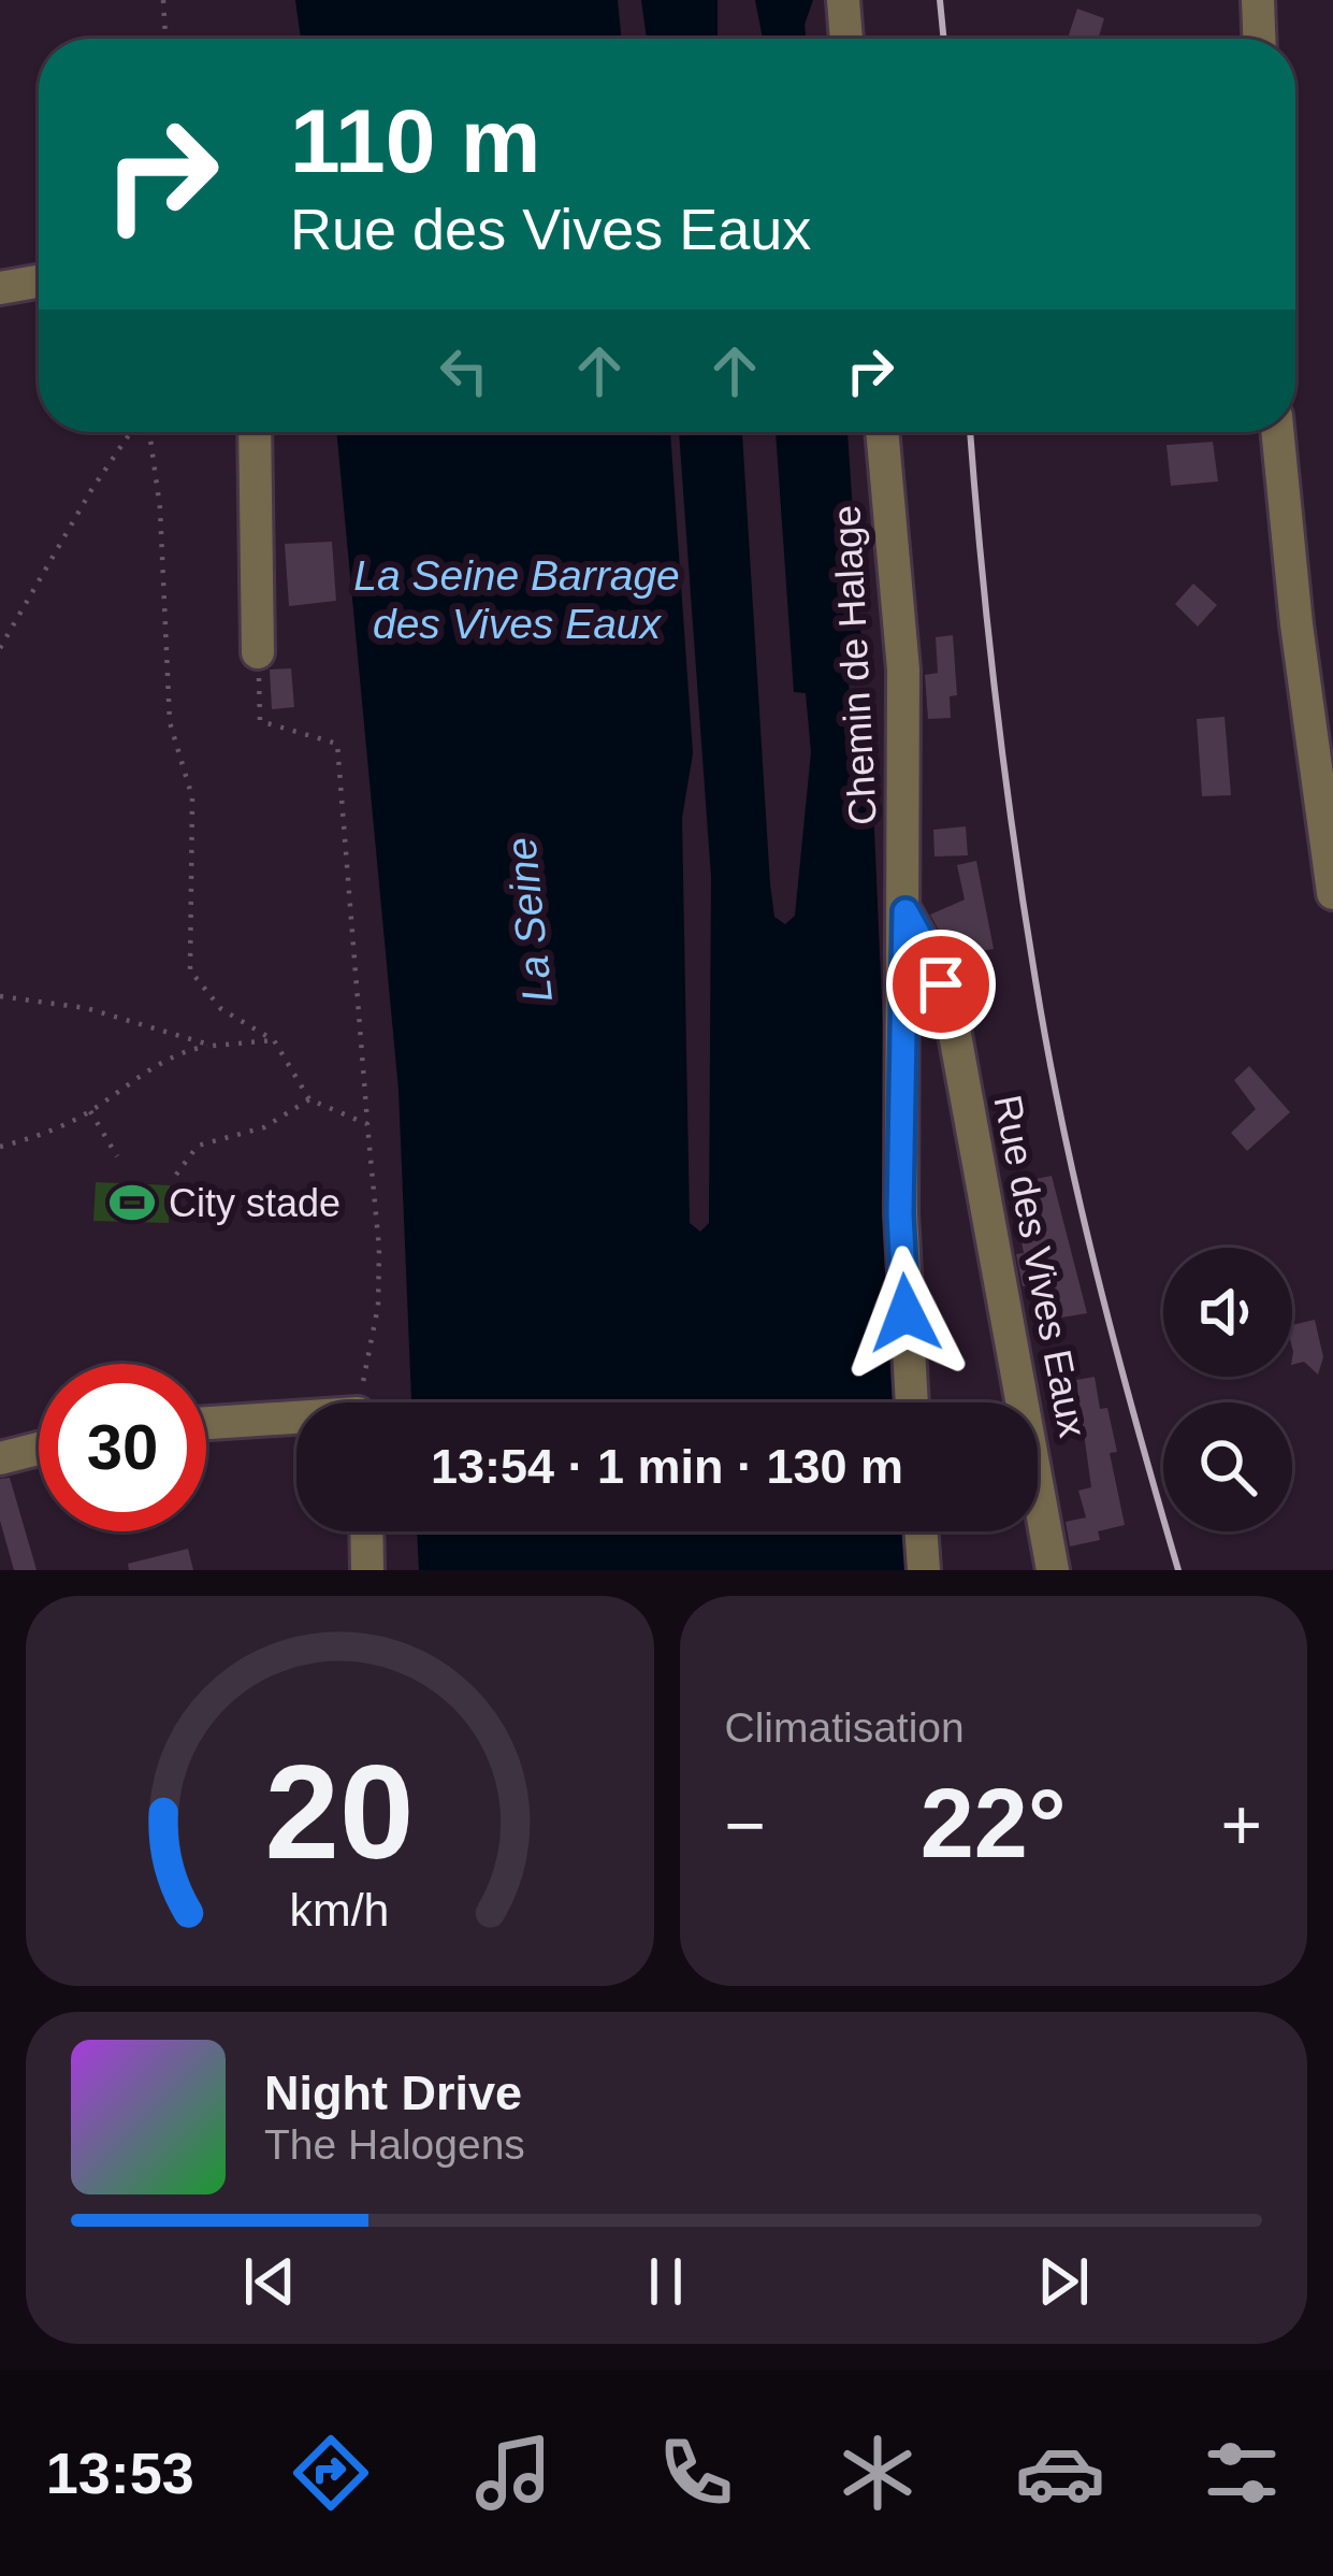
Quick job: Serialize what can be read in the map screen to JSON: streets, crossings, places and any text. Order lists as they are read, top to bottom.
{
  "streets": {
    "street": ["Chemin de Halage", "Rue des Vives Eaux"]
  },
  "crossings": [
    ["Chemin de Halage", "Rue des Vives Eaux"]
  ],
  "water": ["La Seine Barrage des Vives Eaux", "La Seine"],
  "places": {
    "sports": ["City stade"]
  },
  "page": {
    "turn": ["110 m", "Rue des Vives Eaux"],
    "limit": "30",
    "trip": "13:54 · 1 min · 130 m",
    "tile": "Climatisation",
    "heat": ["−", "22°", "+"],
    "song": ["Night Drive", "The Halogens"],
    "tabs": "13:53",
    "gauge": ["20", "km/h"]
  }
}
